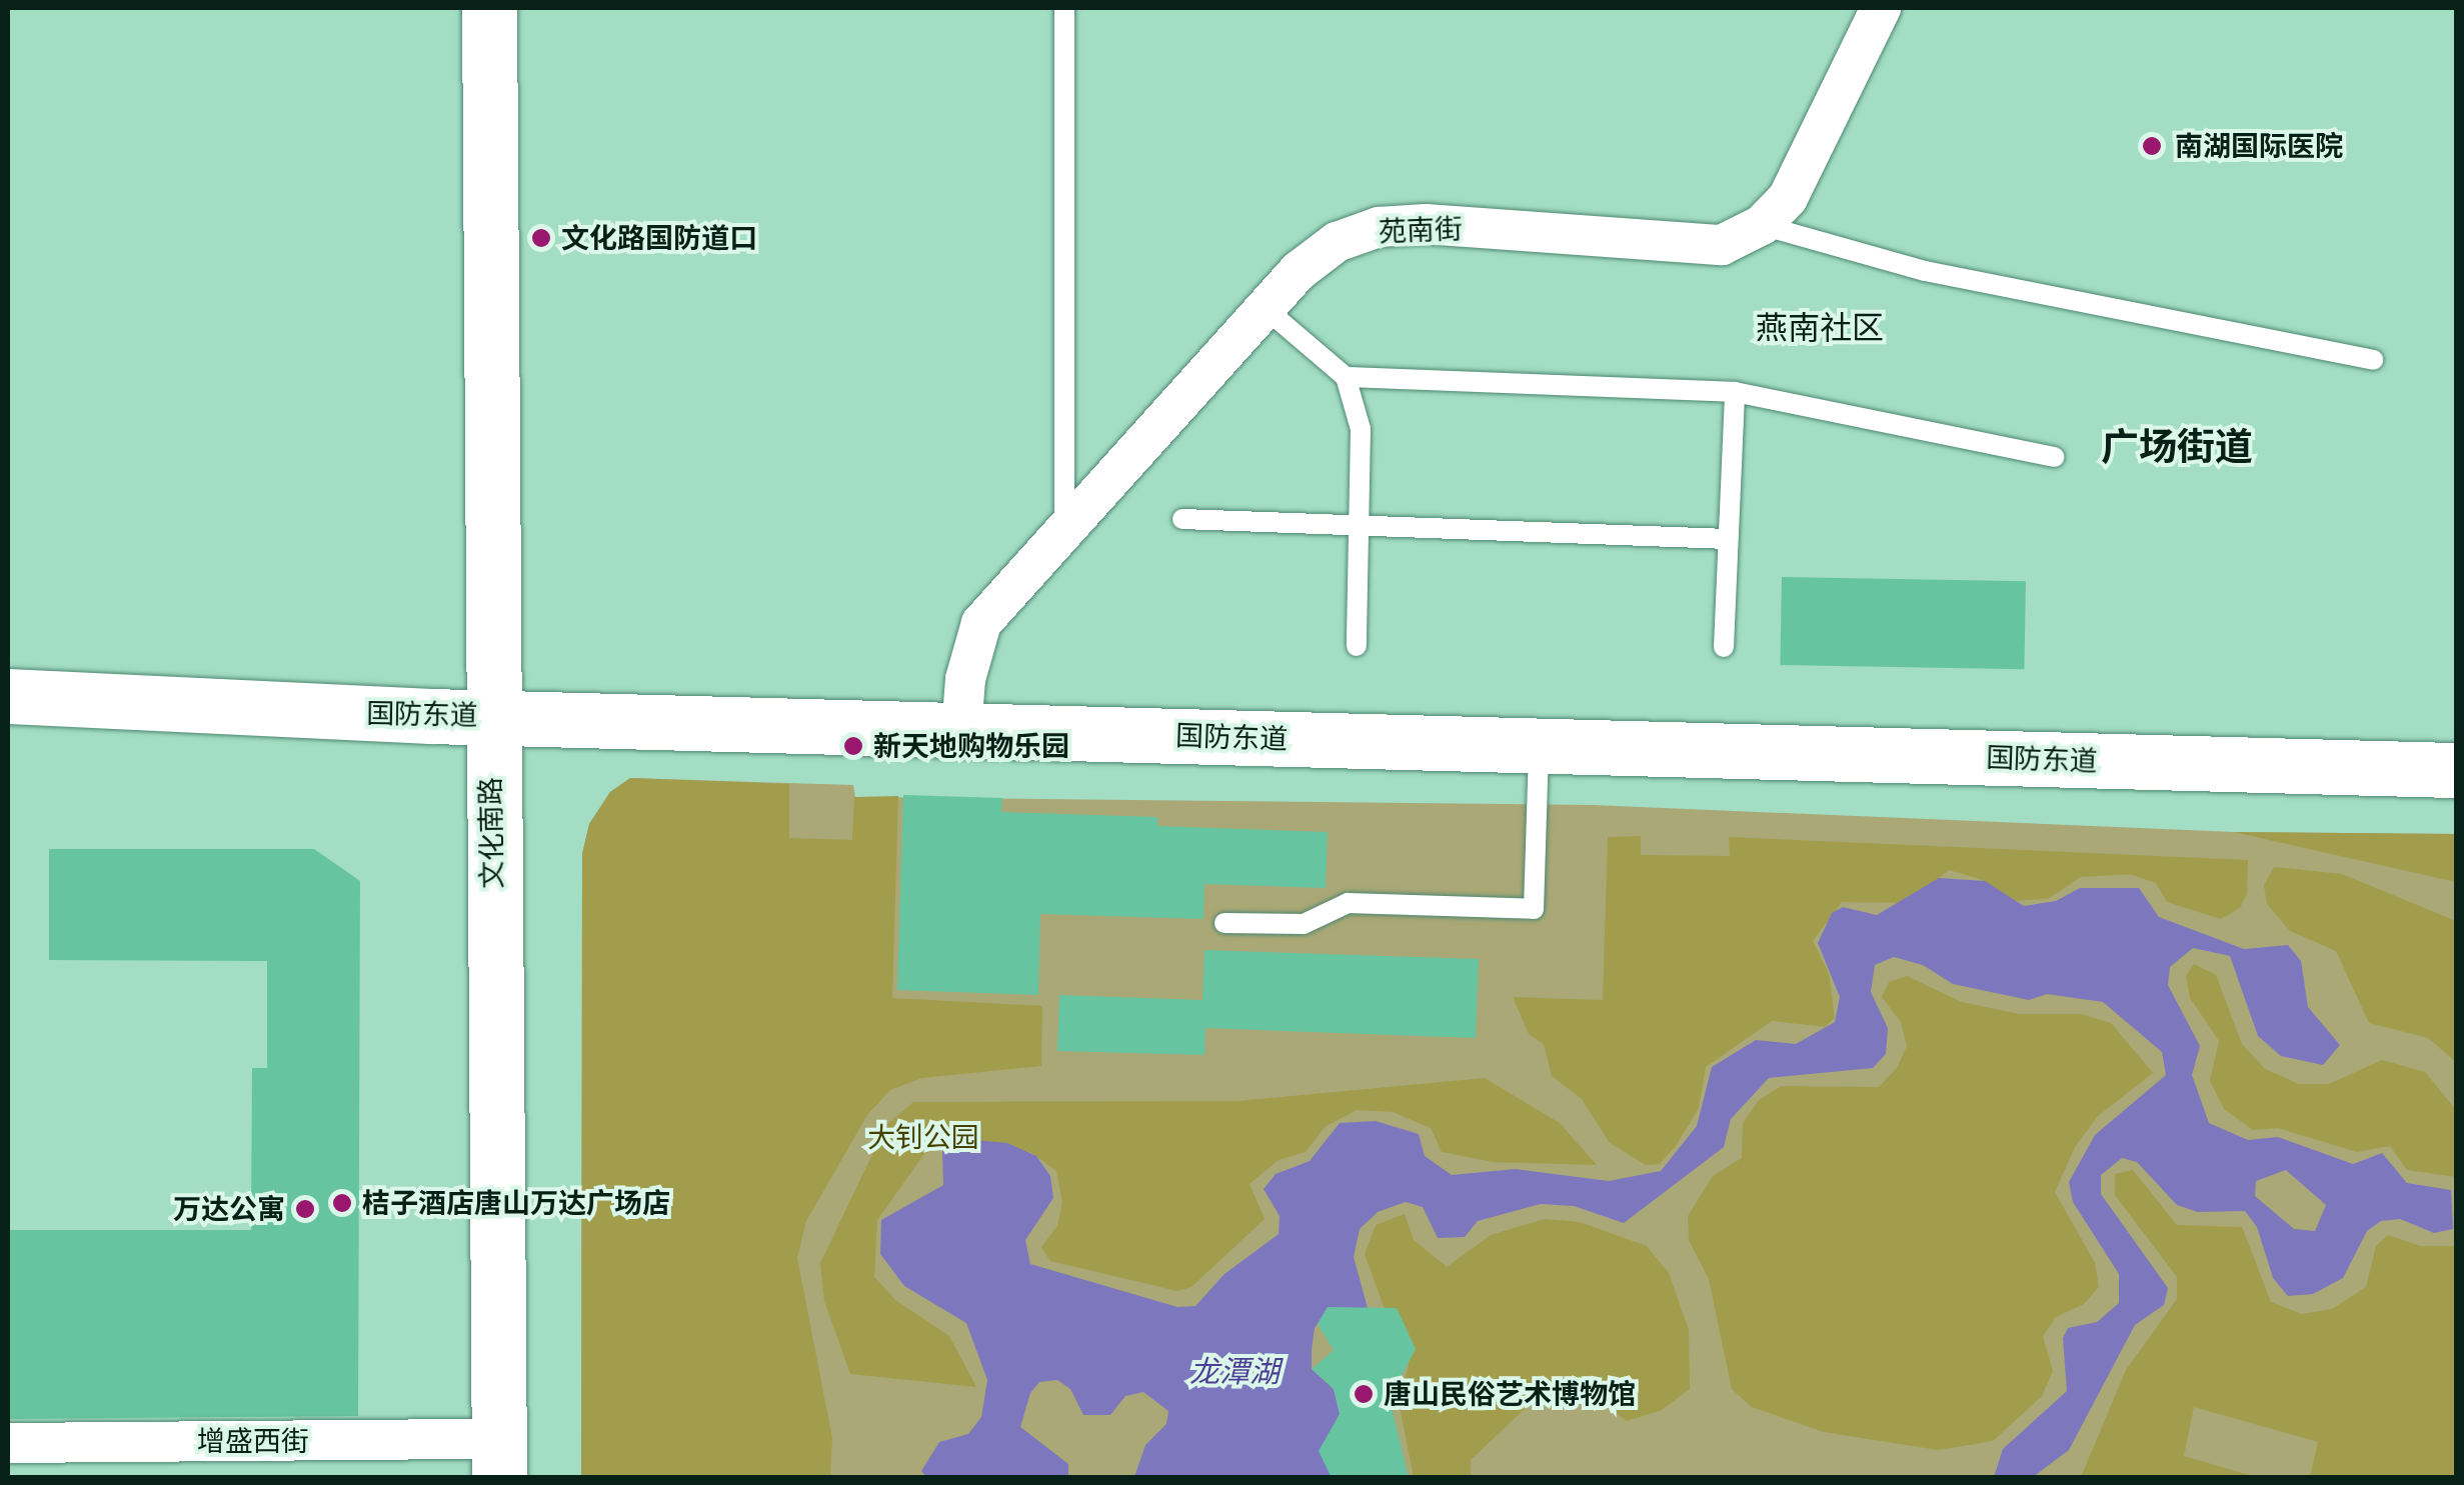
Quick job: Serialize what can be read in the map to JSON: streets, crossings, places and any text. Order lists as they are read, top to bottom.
{
  "streets": {
    "street": [
      "苑南街",
      "国防东道",
      "文化南路",
      "增盛西街"
    ]
  },
  "crossings": [
    ["苑南街", "国防东道"],
    ["国防东道", "文化南路"],
    ["文化南路", "增盛西街"]
  ],
  "districts": ["燕南社区", "广场街道"],
  "water": ["龙潭湖"],
  "parks": ["大钊公园"],
  "places": [
    "南湖国际医院",
    "文化路国防道口",
    "新天地购物乐园",
    "桔子酒店唐山万达广场店",
    "万达公寓",
    "唐山民俗艺术博物馆"
  ]
}
